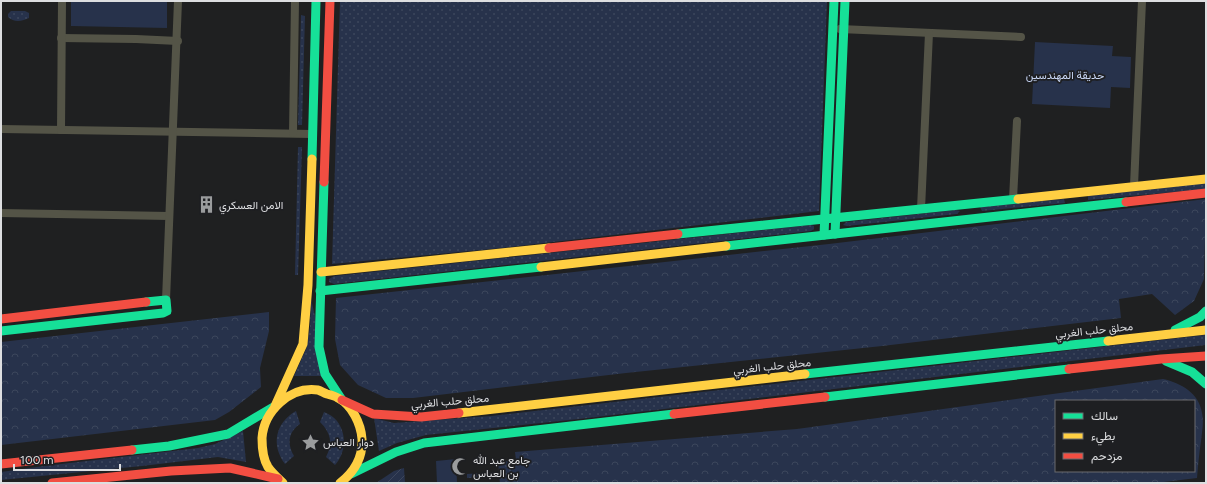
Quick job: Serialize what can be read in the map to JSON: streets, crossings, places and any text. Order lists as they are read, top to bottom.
{
  "streets": {
    "main road": ["محلق حلب الغربي"]
  },
  "parks": ["حديقة المهندسين"],
  "places": {
    "building": ["الامن العسكري"],
    "place": ["دوار العباس"],
    "mosque": ["جامع عبد الله بن العباس"]
  },
  "legend": ["سالك", "بطيء", "مزدحم"],
  "scale_bar": "100 m"
}
